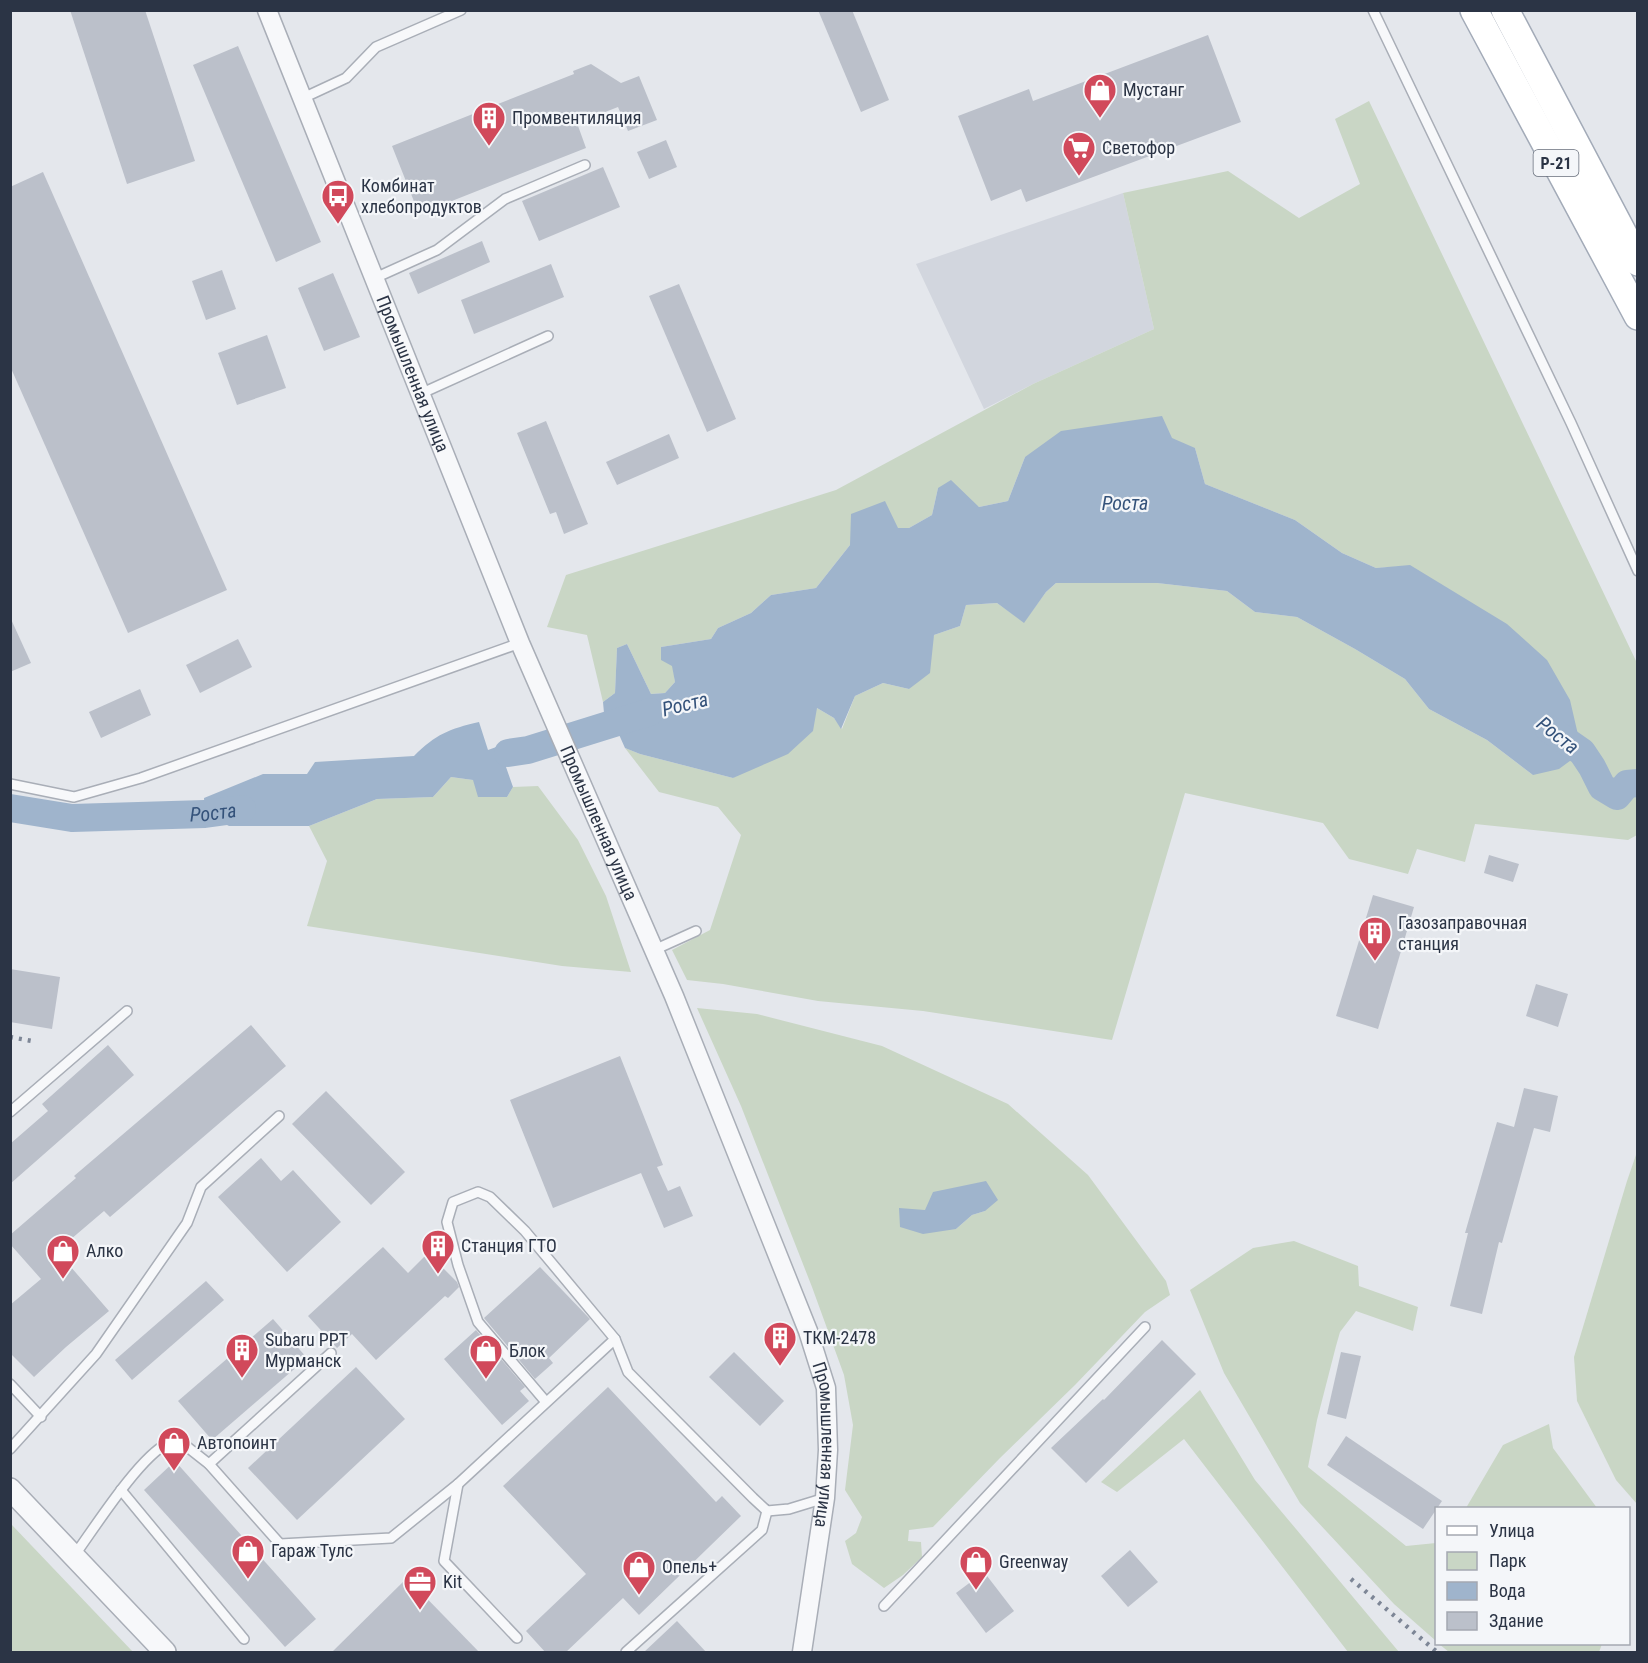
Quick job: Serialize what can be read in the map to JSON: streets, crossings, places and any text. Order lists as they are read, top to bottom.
{
  "streets": {
    "main road": ["Р-21"],
    "street": ["Промышленная улица"]
  },
  "water": ["Роста"],
  "places": {
    "shop": [
      "Мустанг",
      "Алко",
      "Блок",
      "Автопоинт",
      "Гараж Тулс",
      "Greenway",
      "Опель+"
    ],
    "building": [
      "Промвентиляция",
      "Газозаправочная станция",
      "Станция ГТО",
      "ТКМ-2478",
      "Subaru РРТ Мурманск"
    ],
    "supermarket": ["Светофор"],
    "bus stop": ["Комбинат хлебопродуктов"],
    "office": ["Kit"]
  },
  "legend": [
    "Улица",
    "Парк",
    "Вода",
    "Здание"
  ]
}
